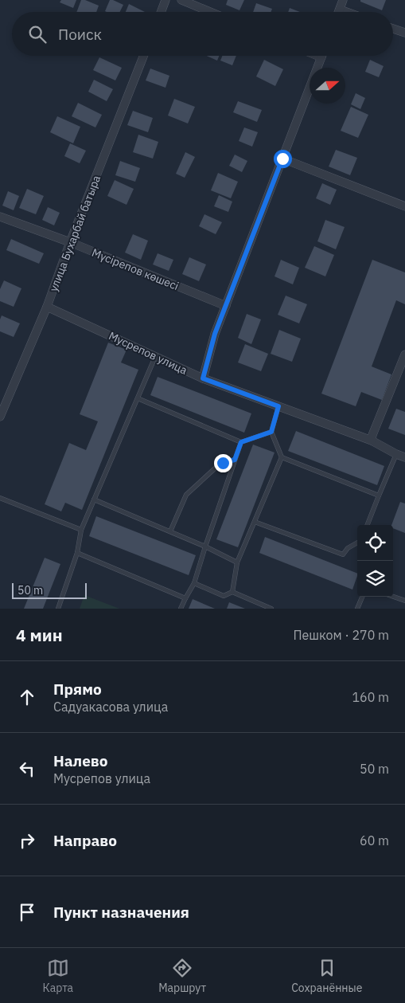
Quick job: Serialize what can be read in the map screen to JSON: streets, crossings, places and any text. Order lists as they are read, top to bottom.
{
  "streets": {
    "street": ["улица Бухарбай батыра", "Мүсірепов көшесі", "Мусрепов улица"]
  },
  "crossings": [
    ["улица Бухарбай батыра", "Мүсірепов көшесі"],
    ["улица Бухарбай батыра", "Мусрепов улица"]
  ],
  "scale_bar": "50 m",
  "north": "right",
  "page": {
    "search": "Поиск",
    "scale": "50 m",
    "heading": ["4 мин", "Пешком · 270 m"],
    "list": [
      ["Прямо", "Садуакасова улица", "160 m"],
      ["Налево", "Мусрепов улица", "50 m"],
      ["Направо", "60 m"],
      "Пункт назначения"
    ],
    "nav": ["Карта", "Маршрут", "Сохранённые"]
  }
}
